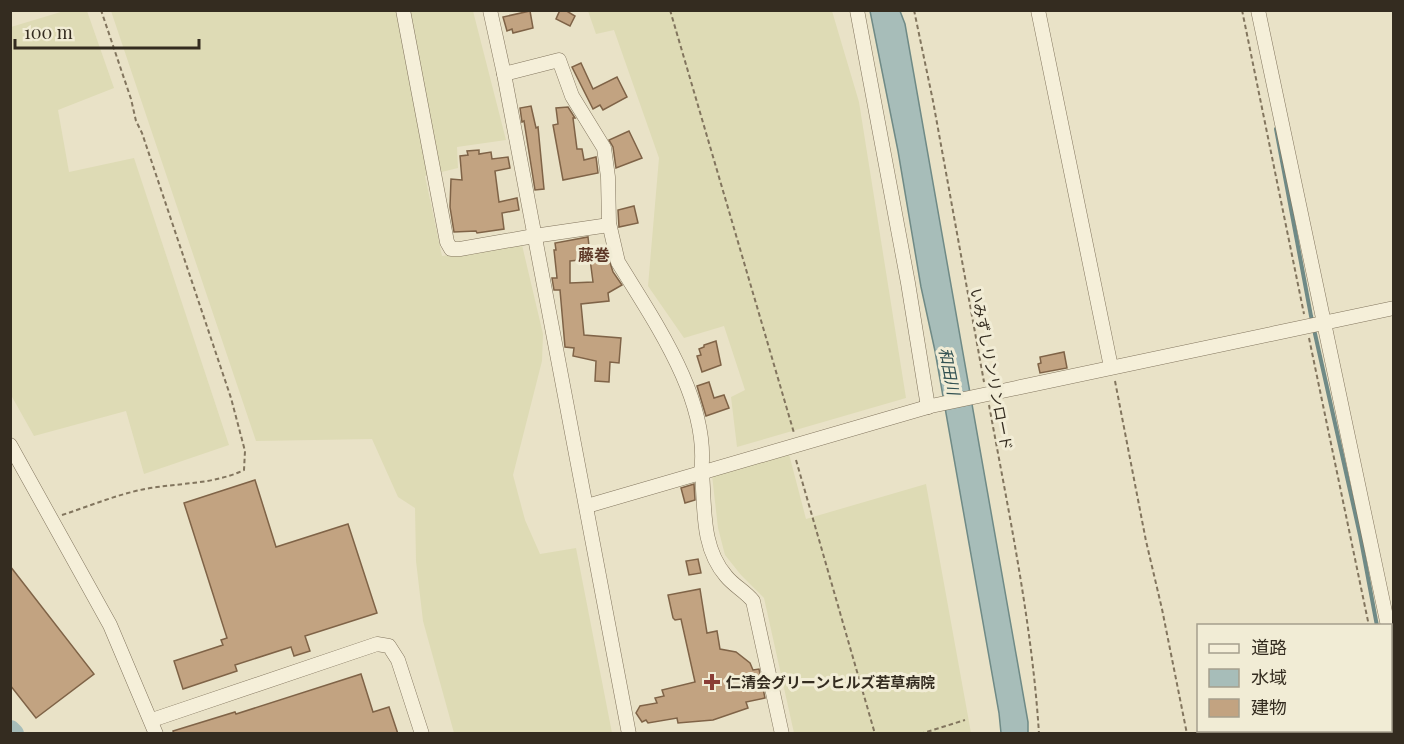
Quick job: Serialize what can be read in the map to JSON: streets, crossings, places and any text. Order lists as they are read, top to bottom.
{
  "streets": {
    "path": ["いみずしリンリンロード"]
  },
  "districts": ["藤巻"],
  "water": ["和田川"],
  "places": {
    "health": ["仁清会グリーンヒルズ若草病院"]
  },
  "legend": ["道路", "水域", "建物"],
  "scale_bar": "100 m"
}
